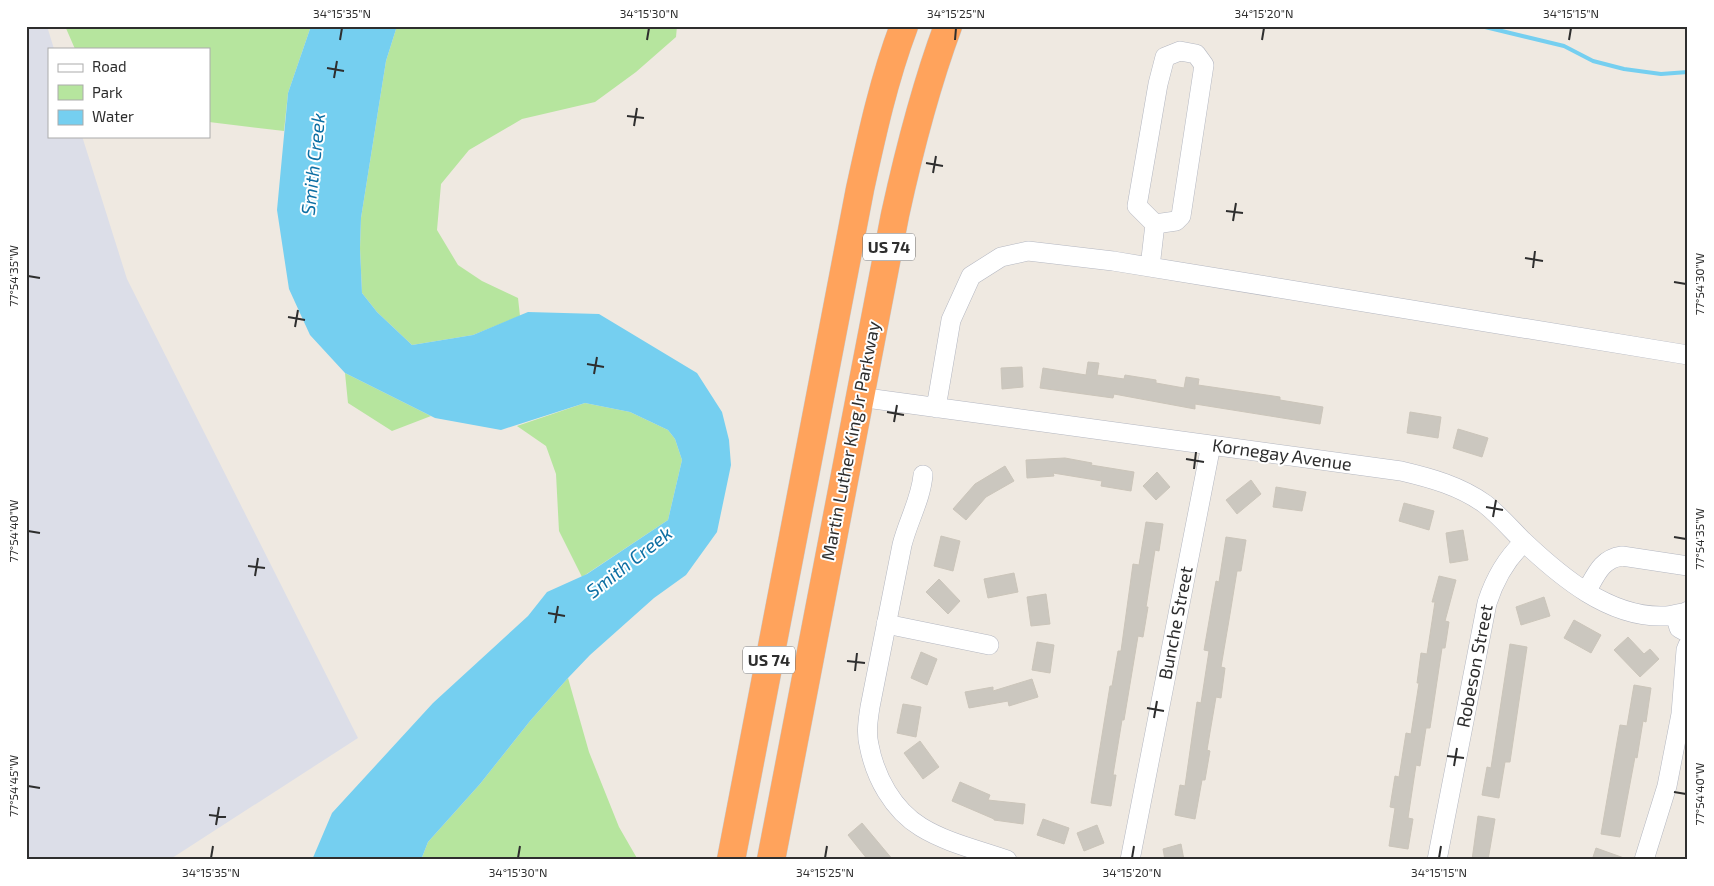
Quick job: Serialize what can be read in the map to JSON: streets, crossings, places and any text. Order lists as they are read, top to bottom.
{
  "streets": {
    "highway": ["US 74", "Martin Luther King Jr Parkway"],
    "street": ["Kornegay Avenue", "Bunche Street", "Robeson Street"]
  },
  "crossings": [
    ["Martin Luther King Jr Parkway", "Kornegay Avenue"],
    ["Kornegay Avenue", "Bunche Street"],
    ["Kornegay Avenue", "Robeson Street"]
  ],
  "water": ["Smith Creek"],
  "legend": ["Road", "Park", "Water"],
  "coordinates": [
    "34°15'35\"N",
    "34°15'30\"N",
    "34°15'25\"N",
    "34°15'20\"N",
    "34°15'15\"N",
    "77°54'35\"W",
    "77°54'30\"W",
    "77°54'40\"W",
    "77°54'45\"W"
  ]
}
